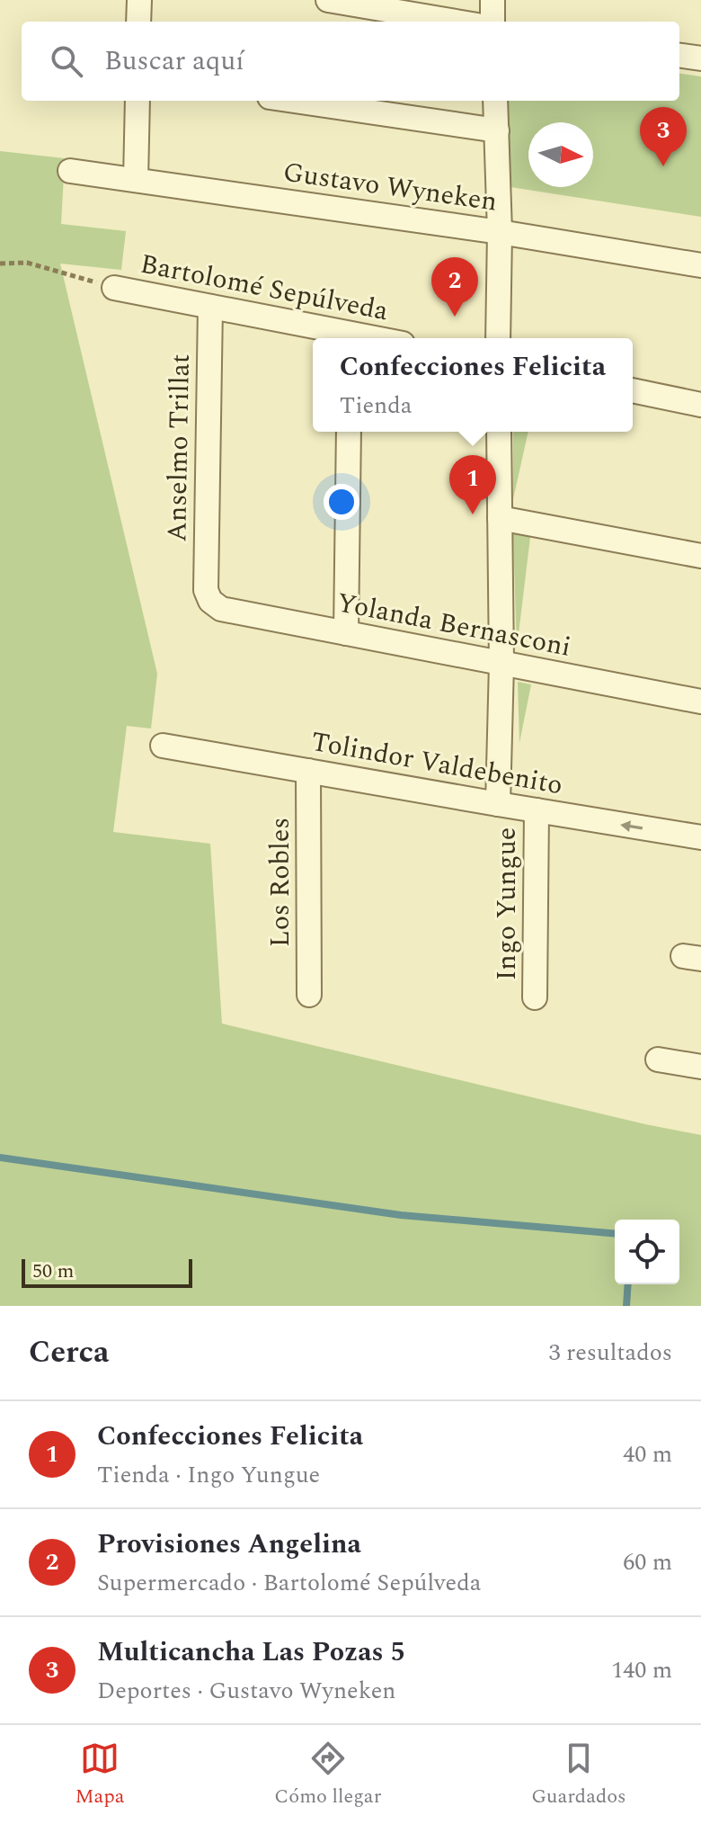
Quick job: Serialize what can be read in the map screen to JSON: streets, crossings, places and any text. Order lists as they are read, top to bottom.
{
  "streets": {
    "street": [
      "Gustavo Wyneken",
      "Bartolomé Sepúlveda",
      "Anselmo Trillat",
      "Yolanda Bernasconi",
      "Tolindor Valdebenito",
      "Los Robles",
      "Ingo Yungue"
    ]
  },
  "crossings": [
    ["Bartolomé Sepúlveda", "Anselmo Trillat"],
    ["Anselmo Trillat", "Yolanda Bernasconi"],
    ["Yolanda Bernasconi", "Ingo Yungue"],
    ["Tolindor Valdebenito", "Los Robles"],
    ["Tolindor Valdebenito", "Ingo Yungue"]
  ],
  "scale_bar": "50 m",
  "north": "right",
  "page": {
    "search": "Buscar aquí",
    "pins": ["3", "2", "1"],
    "popup": ["Confecciones Felicita", "Tienda"],
    "scale": "50 m",
    "heading": ["Cerca", "3 resultados"],
    "list": [
      {
        "mark": "1",
        "name": "Confecciones Felicita",
        "note": "Tienda · Ingo Yungue",
        "value": "40 m"
      },
      {
        "mark": "2",
        "name": "Provisiones Angelina",
        "note": "Supermercado · Bartolomé Sepúlveda",
        "value": "60 m"
      },
      {
        "mark": "3",
        "name": "Multicancha Las Pozas 5",
        "note": "Deportes · Gustavo Wyneken",
        "value": "140 m"
      }
    ],
    "nav": ["Mapa", "Cómo llegar", "Guardados"]
  }
}
